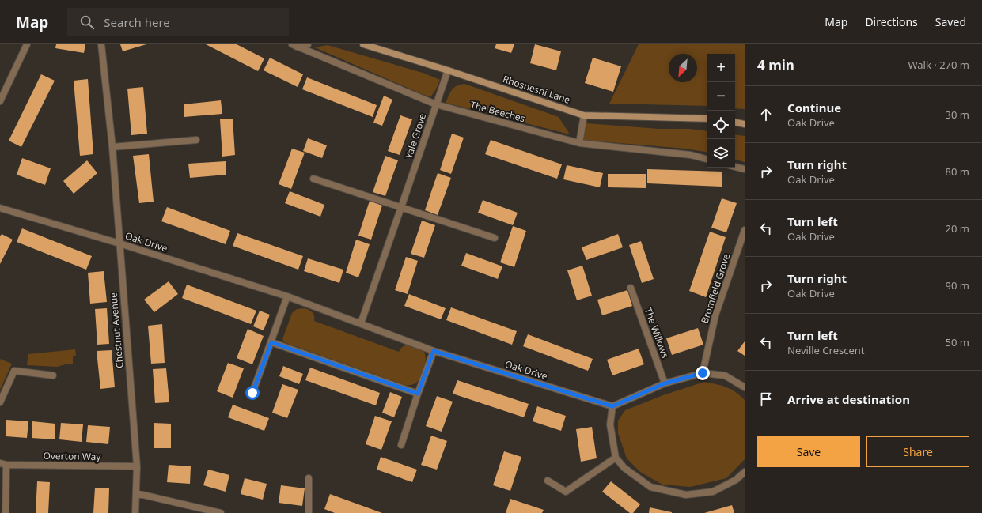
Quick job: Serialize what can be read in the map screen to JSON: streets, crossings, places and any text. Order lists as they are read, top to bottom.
{
  "streets": {
    "main road": ["Rhosnesni Lane"],
    "street": [
      "The Beeches",
      "Yale Grove",
      "Oak Drive",
      "Bromfield Grove",
      "Chestnut Avenue",
      "The Willows",
      "Overton Way"
    ]
  },
  "crossings": [
    ["Rhosnesni Lane", "Yale Grove"],
    ["The Beeches", "Yale Grove"],
    ["Yale Grove", "Oak Drive"],
    ["Oak Drive", "Chestnut Avenue"],
    ["Chestnut Avenue", "Overton Way"]
  ],
  "north": "bottom left",
  "page": {
    "header": "Map",
    "search": "Search here",
    "nav": ["Map", "Directions", "Saved"],
    "heading": ["4 min", "Walk · 270 m"],
    "map_buttons": ["+", "−"],
    "list": [
      ["Continue", "Oak Drive", "30 m"],
      ["Turn right", "Oak Drive", "80 m"],
      ["Turn left", "Oak Drive", "20 m"],
      ["Turn right", "Oak Drive", "90 m"],
      ["Turn left", "Neville Crescent", "50 m"],
      "Arrive at destination"
    ],
    "buttons": ["Save", "Share"]
  }
}
